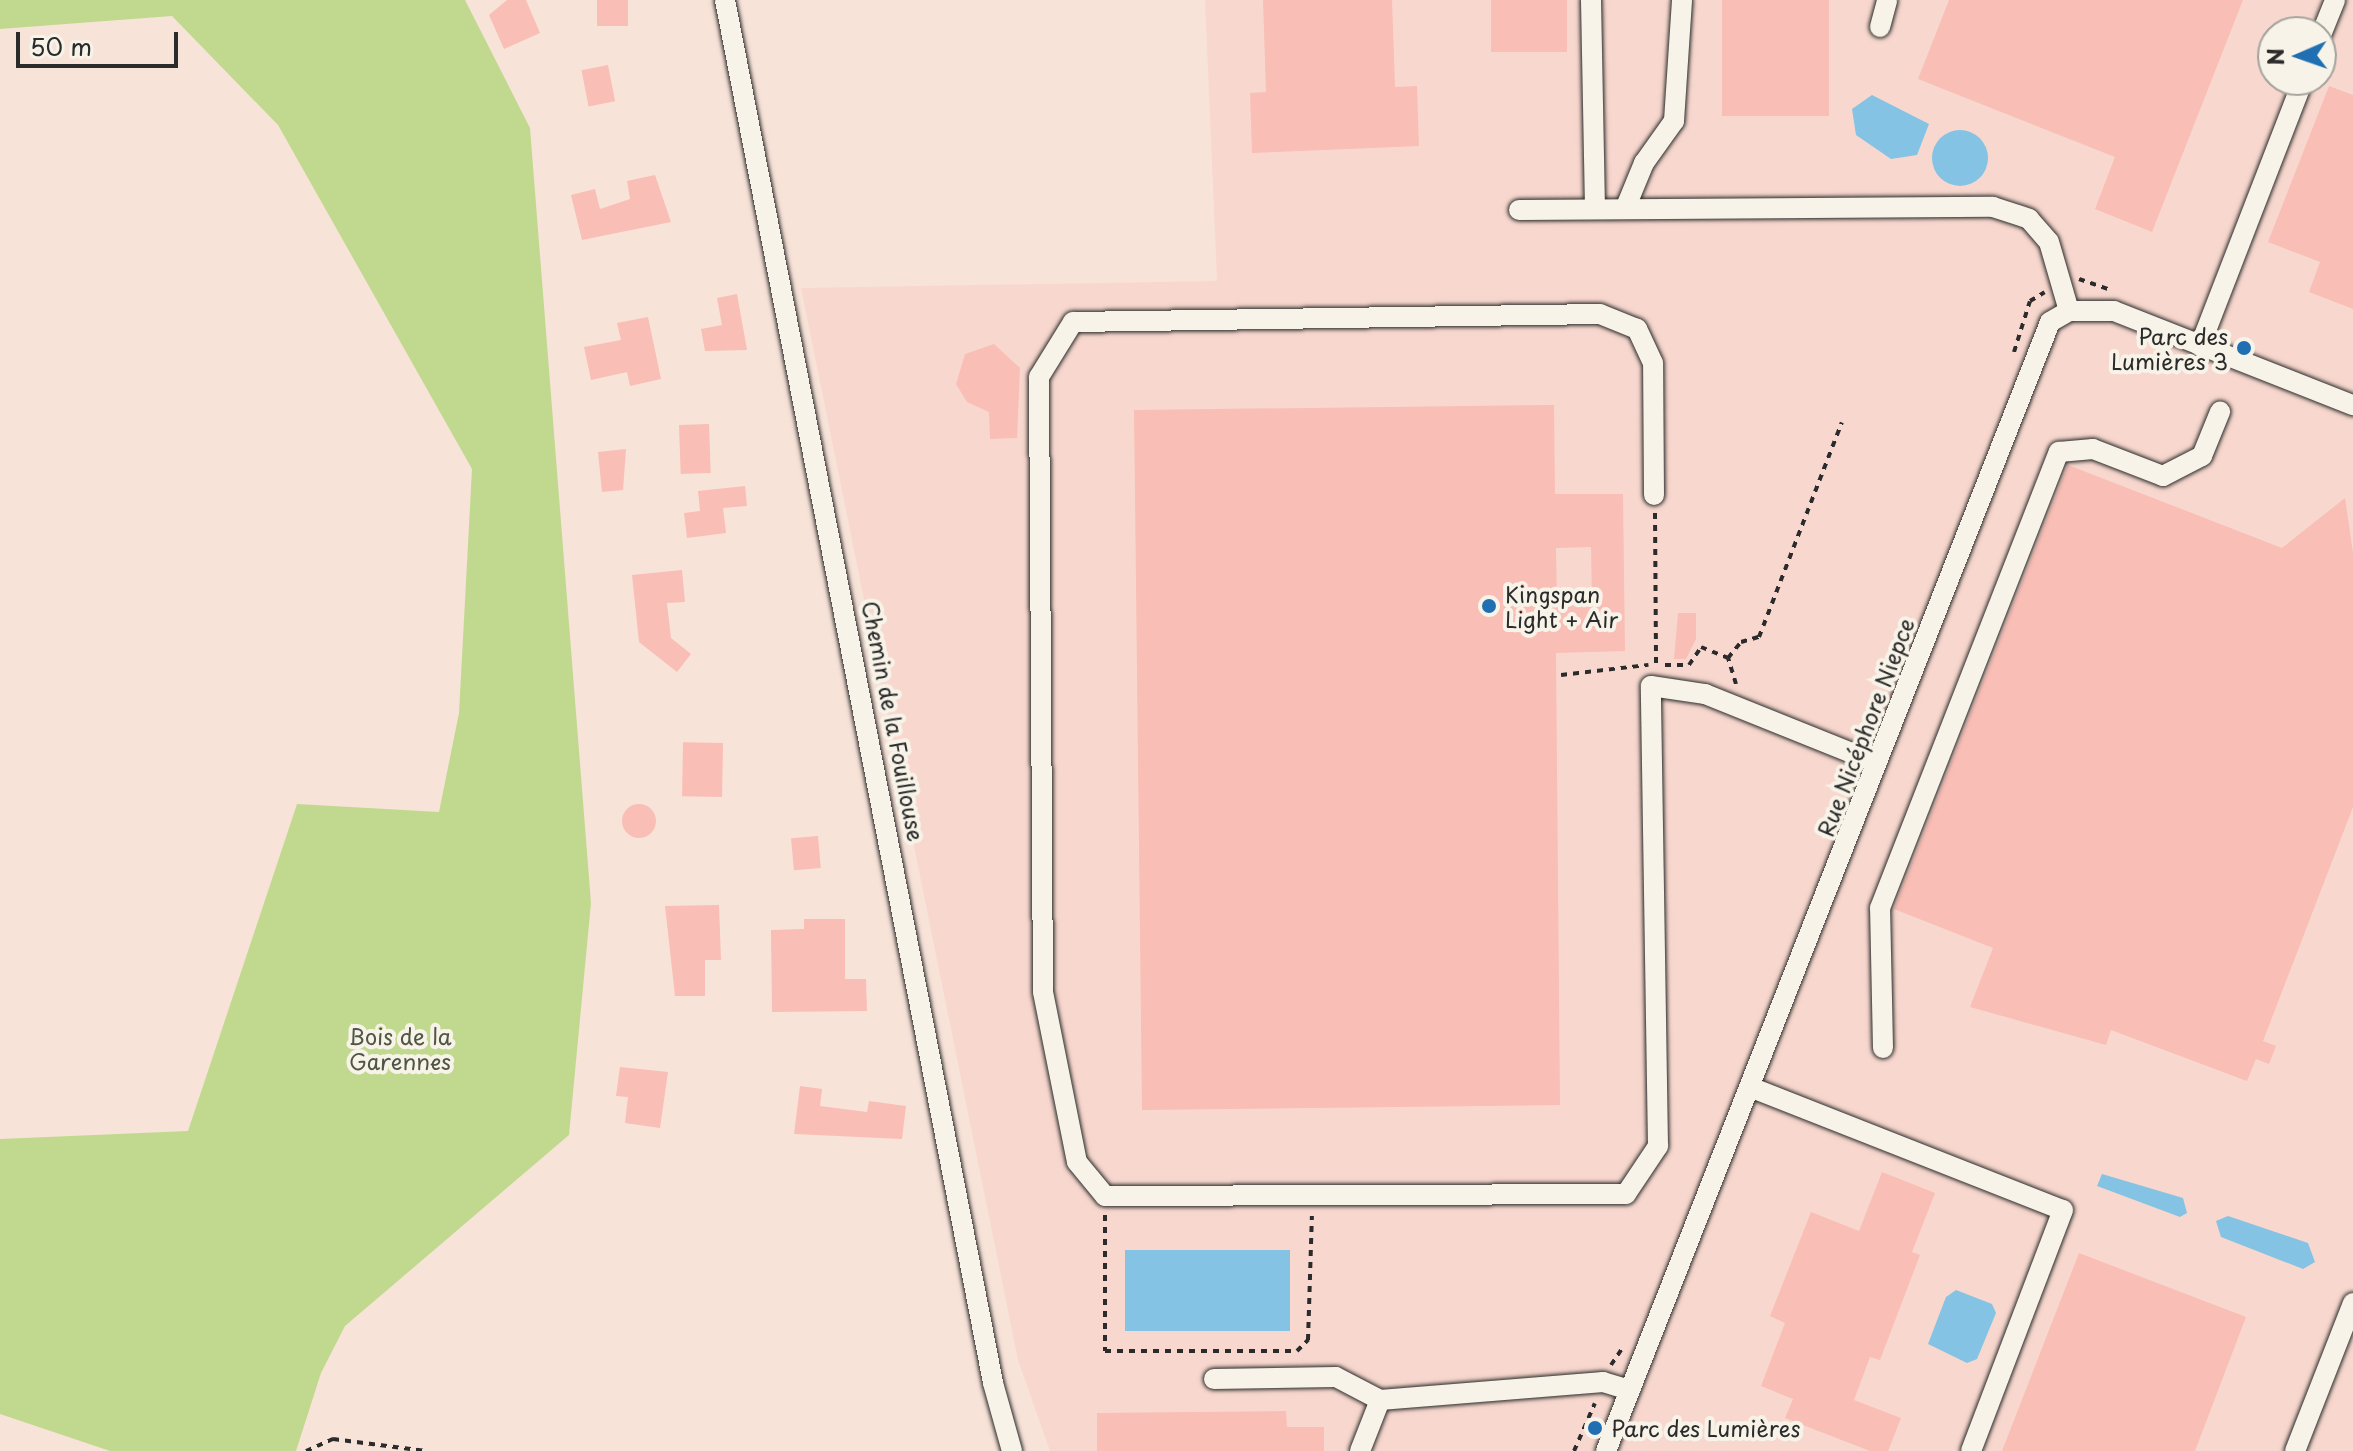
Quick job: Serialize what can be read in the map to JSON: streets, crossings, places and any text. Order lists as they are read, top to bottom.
{
  "streets": {
    "street": ["Chemin de la Fouillouse", "Rue Nicéphore Niepce"]
  },
  "parks": ["Bois de la Garennes"],
  "places": ["Parc des Lumières 3", "Kingspan Light + Air", "Parc des Lumières"],
  "scale_bar": "50 m",
  "north": "left"
}
